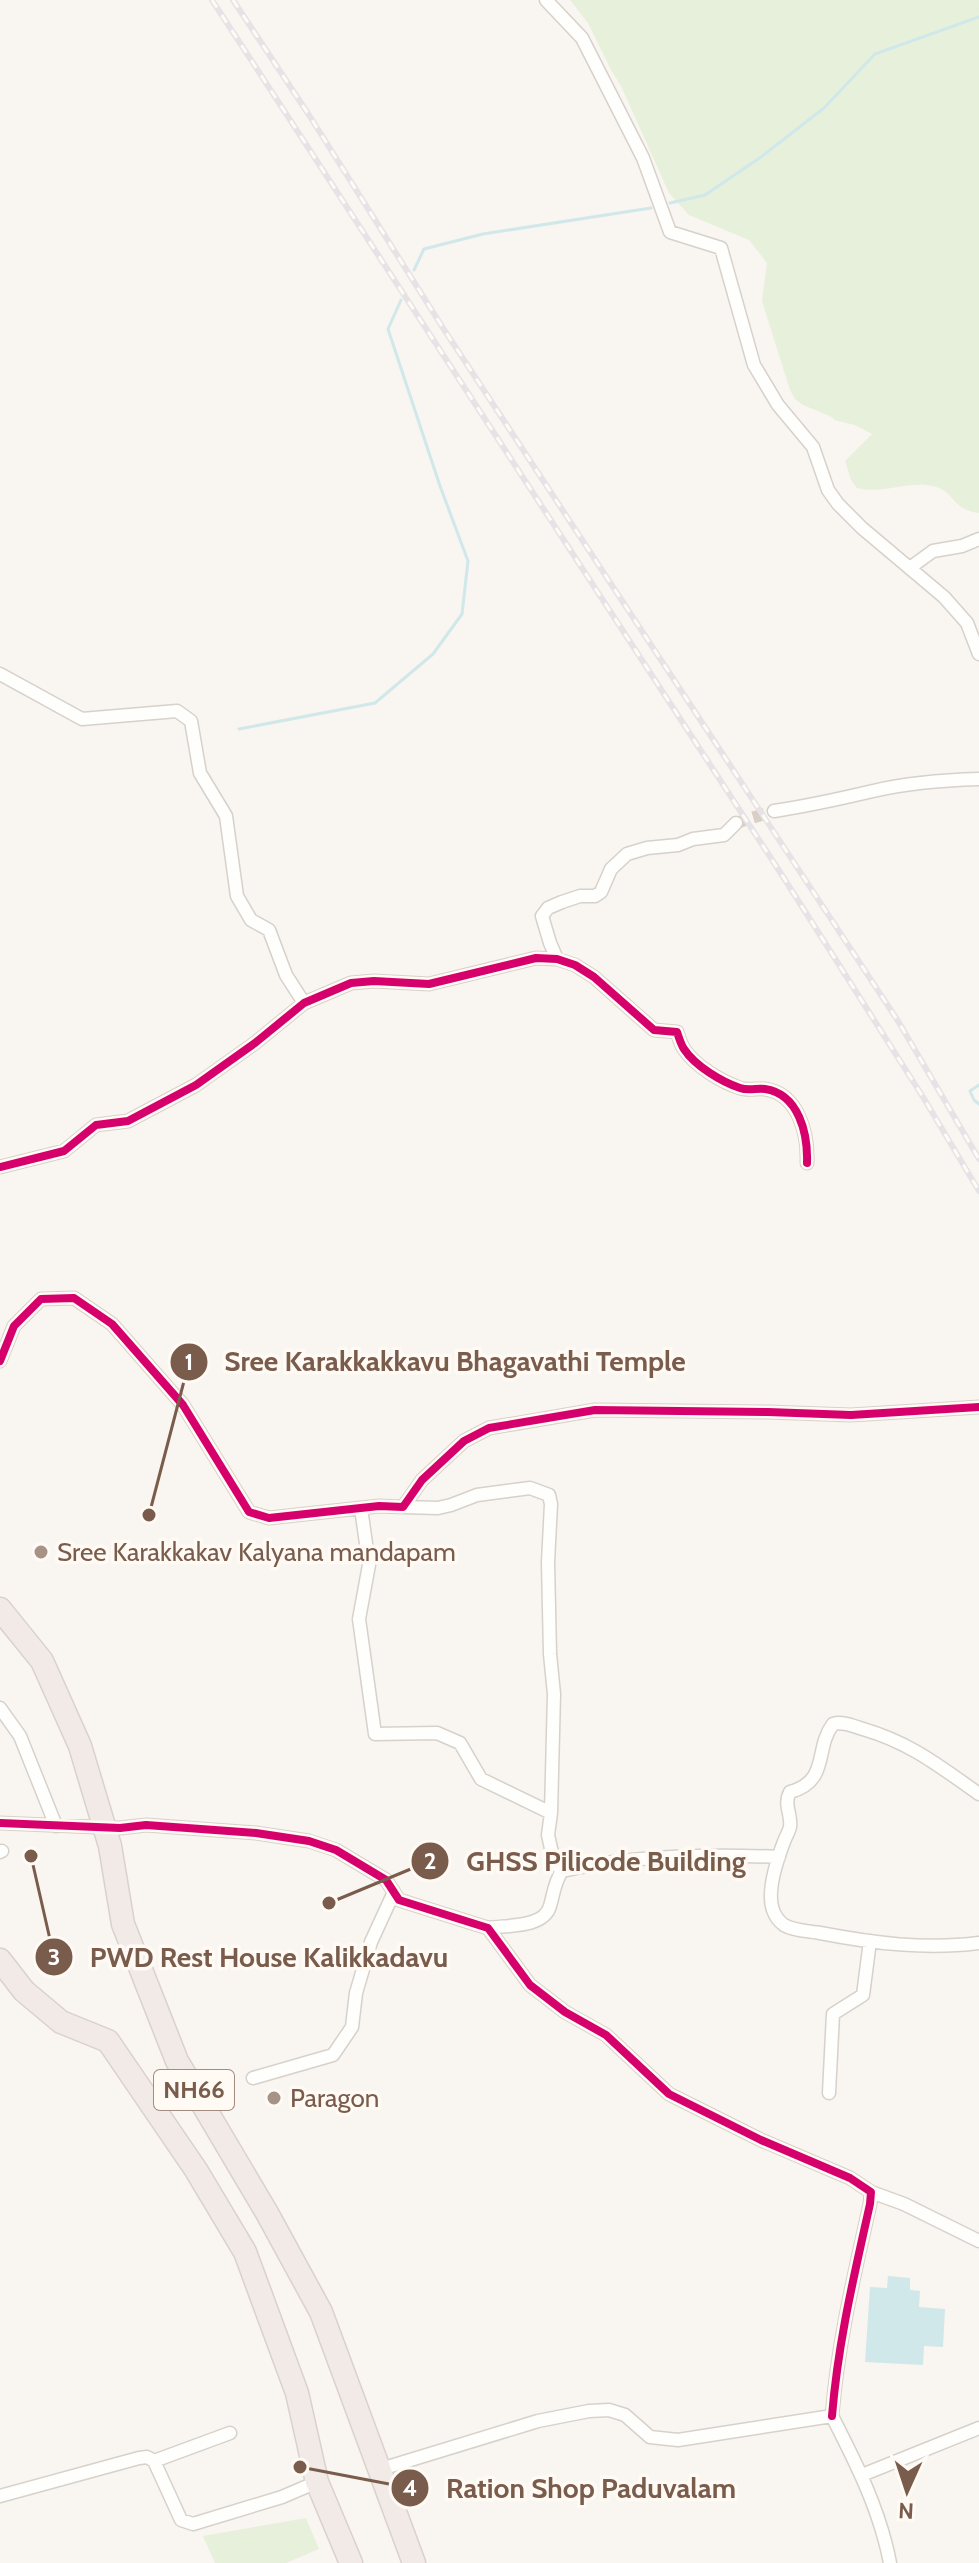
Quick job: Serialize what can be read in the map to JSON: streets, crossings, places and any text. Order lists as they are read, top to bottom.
{
  "streets": {
    "highway": ["NH66"]
  },
  "places": [
    "Sree Karakkakkavu Bhagavathi Temple",
    "Sree Karakkakav Kalyana mandapam",
    "PWD Rest House Kalikkadavu",
    "GHSS Pilicode Building",
    "Paragon",
    "Ration Shop Paduvalam"
  ],
  "north": "bottom"
}
